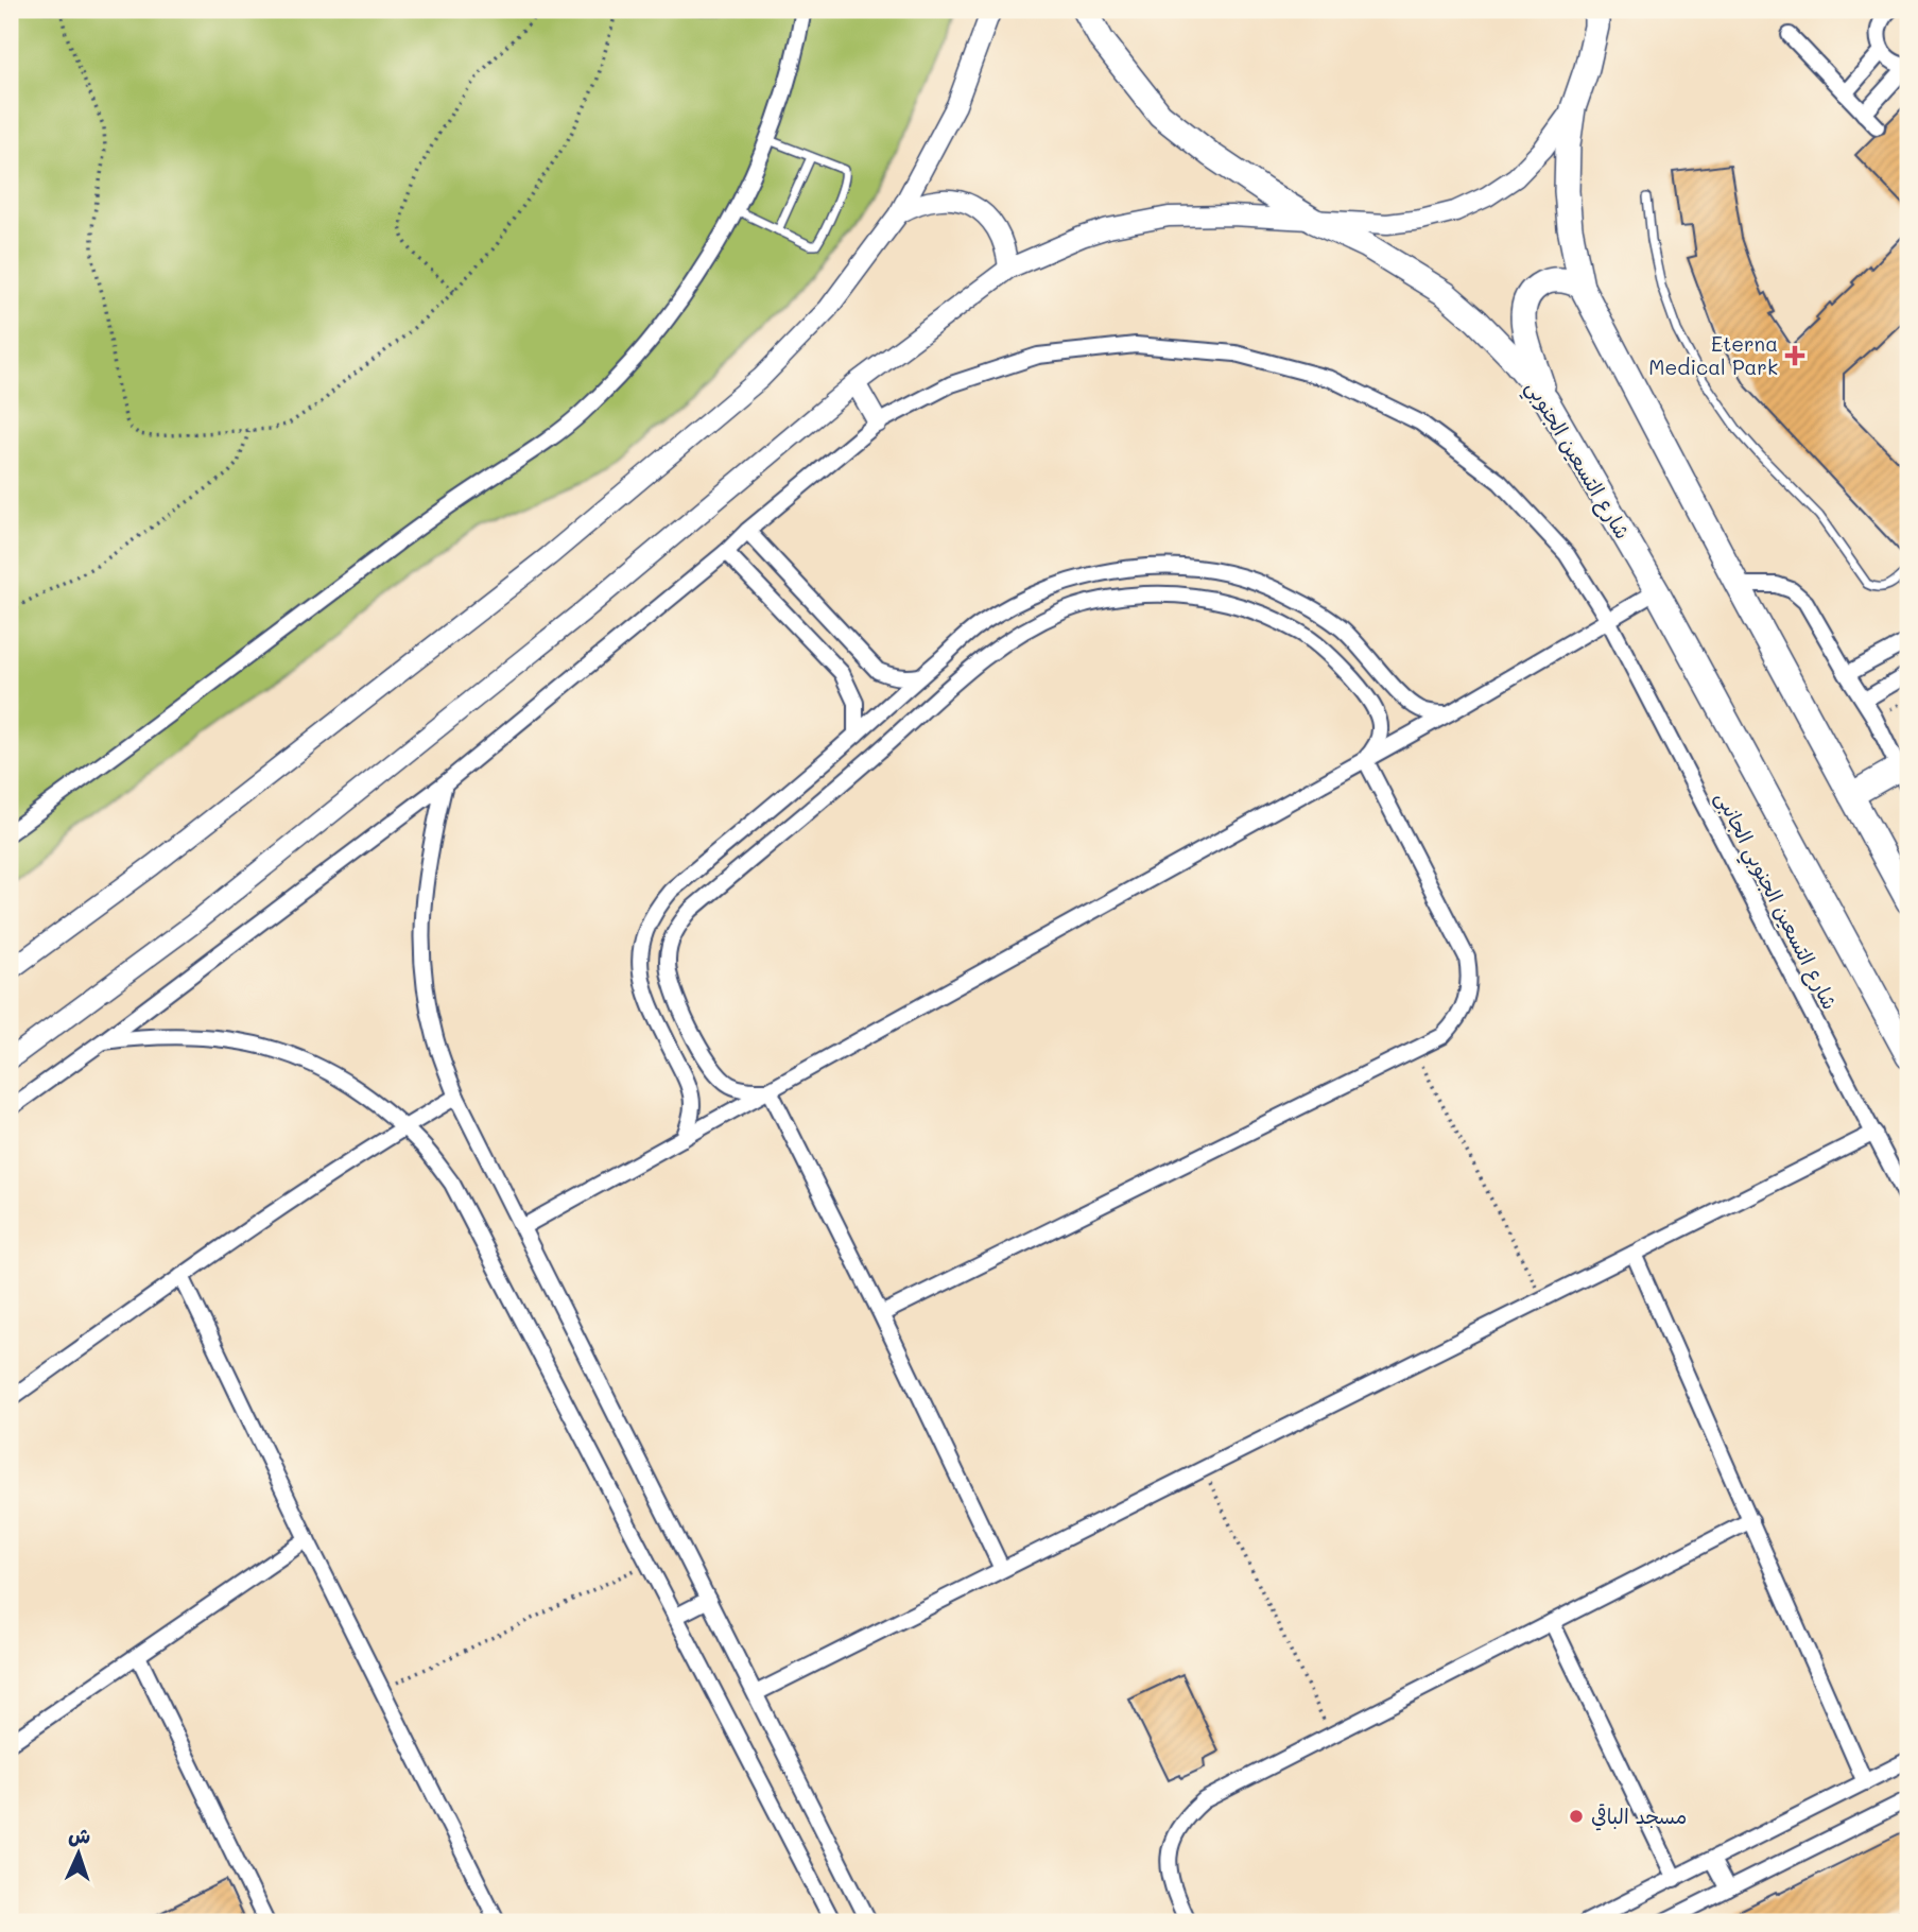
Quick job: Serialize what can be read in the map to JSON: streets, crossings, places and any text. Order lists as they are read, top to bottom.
{
  "streets": {
    "main road": ["شارع التسعين الجنوبي"],
    "street": ["شارع التسعين الجنوبي الجانبى"]
  },
  "places": {
    "health": ["Eterna Medical Park"],
    "other": ["مسجد الباقي"]
  },
  "north": "top"
}
